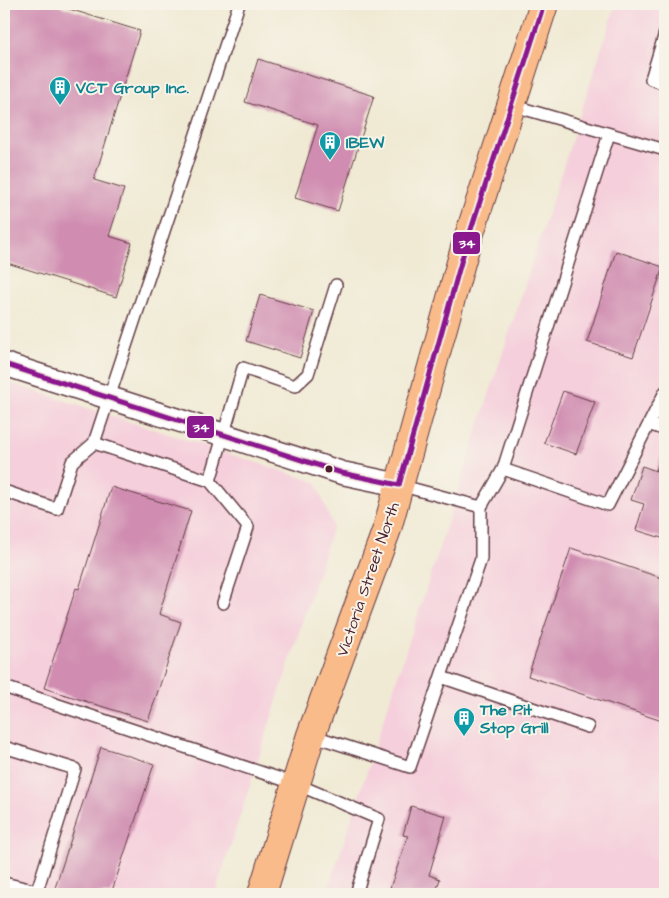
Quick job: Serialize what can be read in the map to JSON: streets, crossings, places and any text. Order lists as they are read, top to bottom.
{
  "streets": {
    "main road": ["Victoria Street North"]
  },
  "places": {
    "building": ["VCT Group Inc.", "IBEW", "The Pit Stop Grill"]
  },
  "lines": ["transit line 34"]
}
